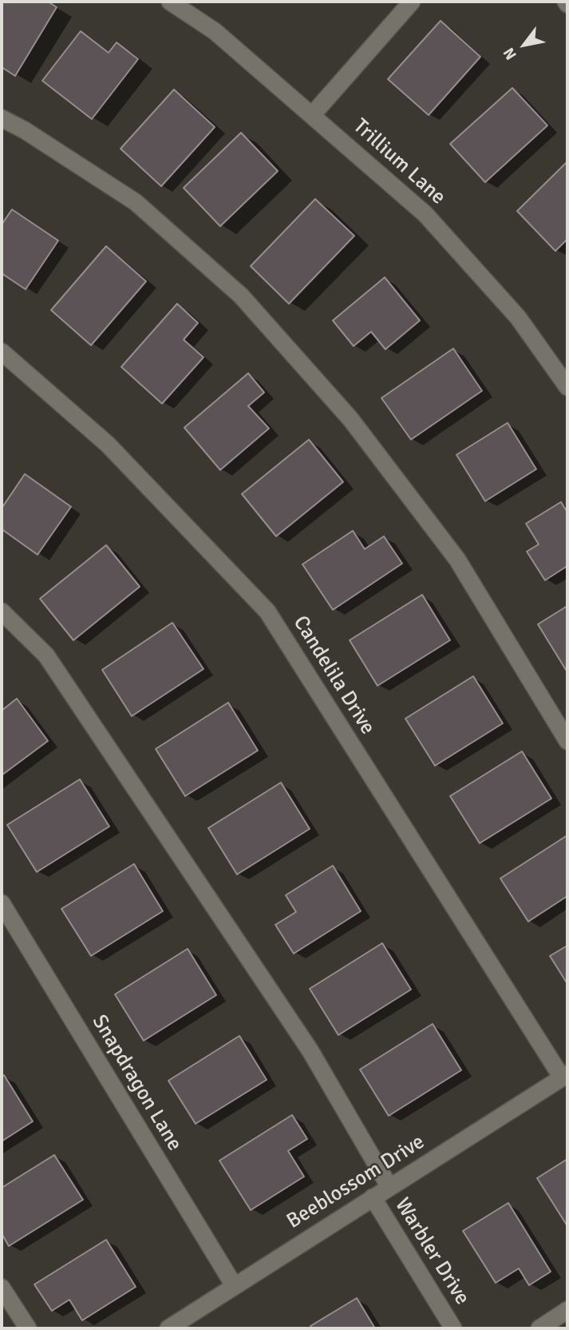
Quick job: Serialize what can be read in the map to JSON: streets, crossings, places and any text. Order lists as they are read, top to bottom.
{
  "streets": {
    "street": [
      "Trillium Lane",
      "Candelila Drive",
      "Snapdragon Lane",
      "Beeblossom Drive",
      "Warbler Drive"
    ]
  },
  "crossings": [
    ["Candelila Drive", "Beeblossom Drive"],
    ["Snapdragon Lane", "Beeblossom Drive"],
    ["Beeblossom Drive", "Warbler Drive"]
  ],
  "north": "bottom left"
}
